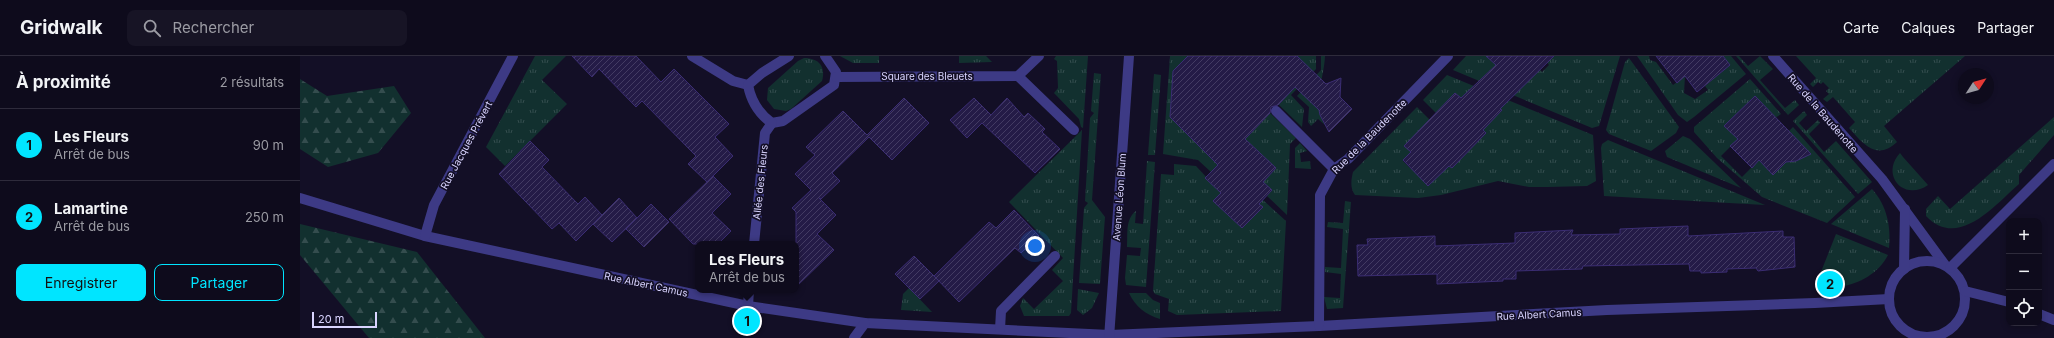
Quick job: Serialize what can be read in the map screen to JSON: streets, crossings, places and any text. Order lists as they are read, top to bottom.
{
  "streets": {
    "street": [
      "Square des Bleuets",
      "Rue de la Baudenotte",
      "Rue Jacques Prévert",
      "Allée des Fleurs",
      "Avenue Léon Blum",
      "Rue Albert Camus"
    ]
  },
  "crossings": [
    ["Rue de la Baudenotte", "Rue Albert Camus"],
    ["Rue Jacques Prévert", "Rue Albert Camus"],
    ["Avenue Léon Blum", "Rue Albert Camus"]
  ],
  "scale_bar": "20 m",
  "north": "top right",
  "page": {
    "header": "Gridwalk",
    "search": "Rechercher",
    "nav": ["Carte", "Calques", "Partager"],
    "heading": ["À proximité", "2 résultats"],
    "list": [
      {
        "mark": "1",
        "name": "Les Fleurs",
        "note": "Arrêt de bus",
        "value": "90 m"
      },
      {
        "mark": "2",
        "name": "Lamartine",
        "note": "Arrêt de bus",
        "value": "250 m"
      }
    ],
    "map_buttons": ["+", "−"],
    "popup": ["Les Fleurs", "Arrêt de bus"],
    "buttons": ["Enregistrer", "Partager"],
    "pins": ["2", "1"],
    "scale": "20 m"
  }
}
